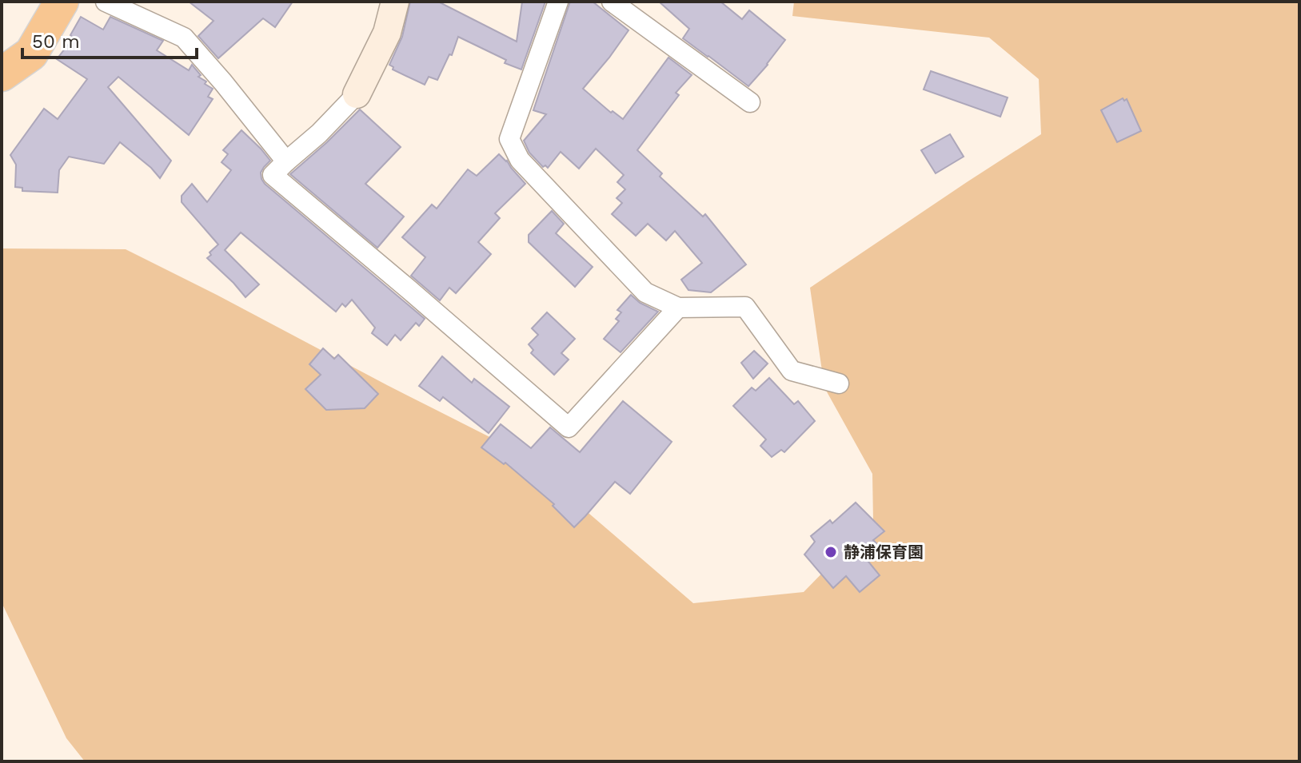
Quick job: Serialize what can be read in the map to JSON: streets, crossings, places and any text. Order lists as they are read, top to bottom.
{
  "places": ["静浦保育園"],
  "scale_bar": "50 m"
}
